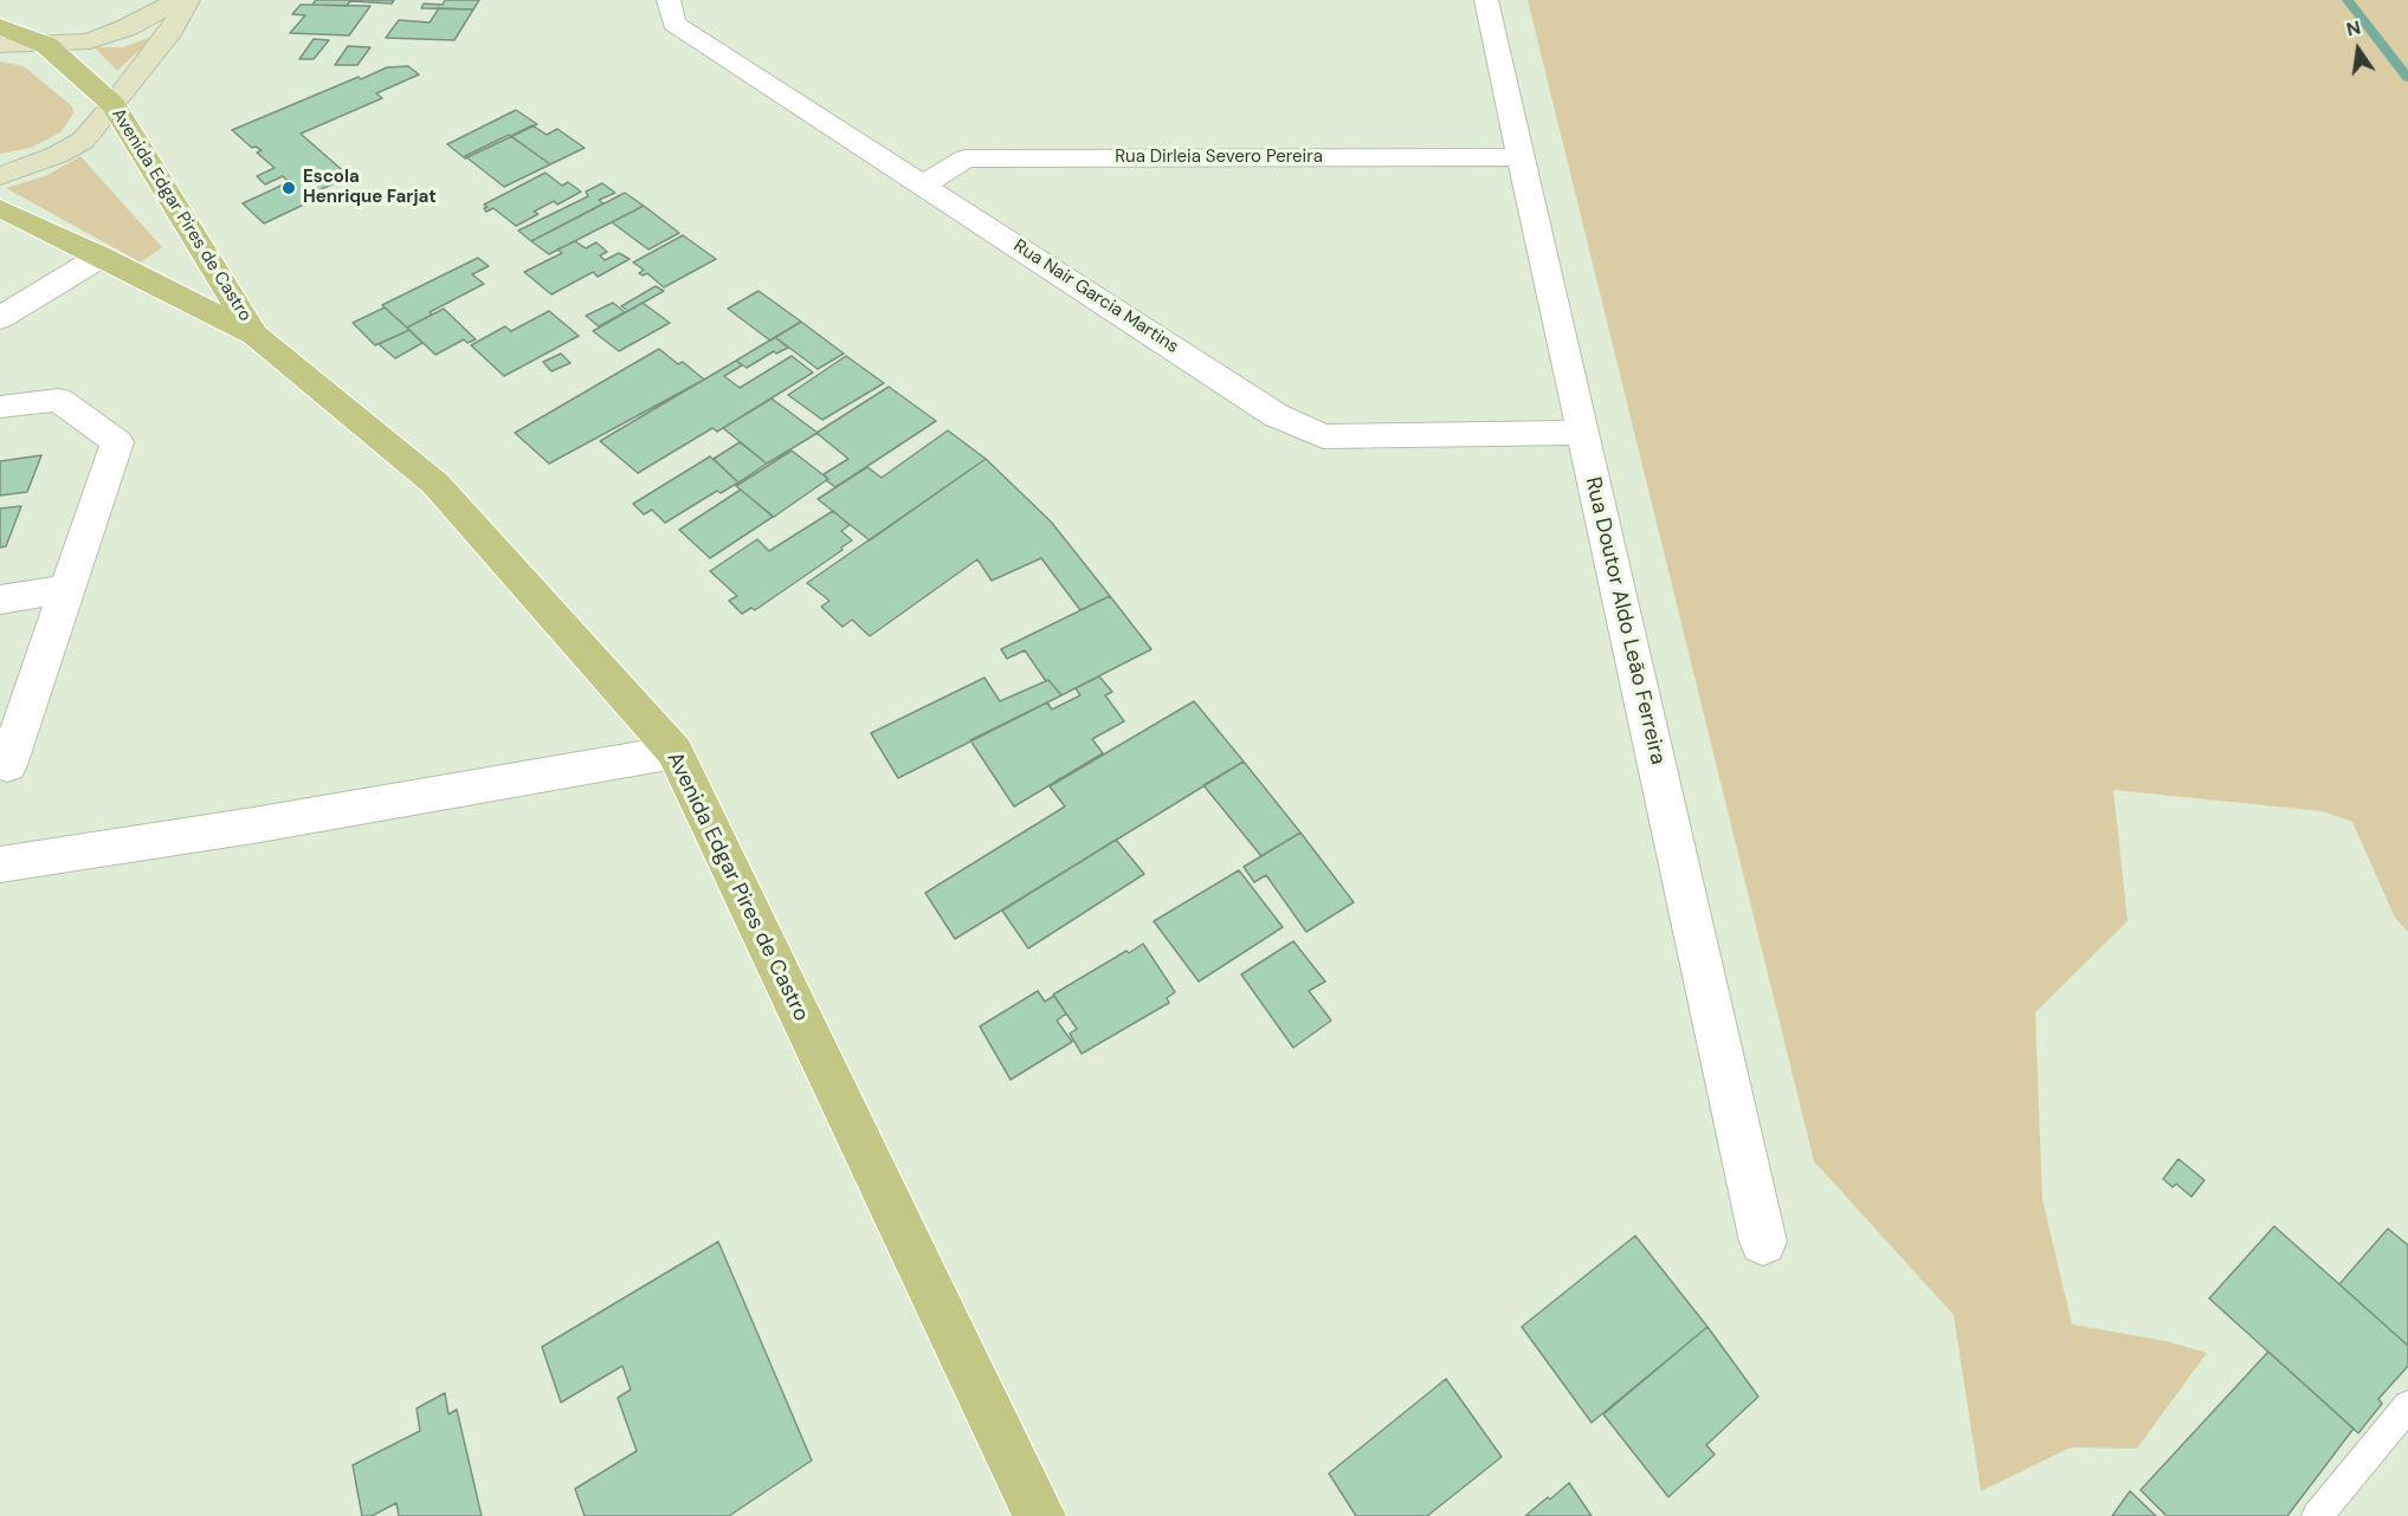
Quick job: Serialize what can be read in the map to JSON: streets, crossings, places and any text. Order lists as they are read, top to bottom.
{
  "streets": {
    "main road": ["Avenida Edgar Pires de Castro"],
    "street": ["Rua Dirleia Severo Pereira", "Rua Nair Garcia Martins", "Rua Doutor Aldo Leão Ferreira"]
  },
  "crossings": [
    ["Rua Dirleia Severo Pereira", "Rua Nair Garcia Martins"],
    ["Rua Dirleia Severo Pereira", "Rua Doutor Aldo Leão Ferreira"],
    ["Rua Nair Garcia Martins", "Rua Doutor Aldo Leão Ferreira"]
  ],
  "places": ["Escola Henrique Farjat"],
  "north": "top"
}
